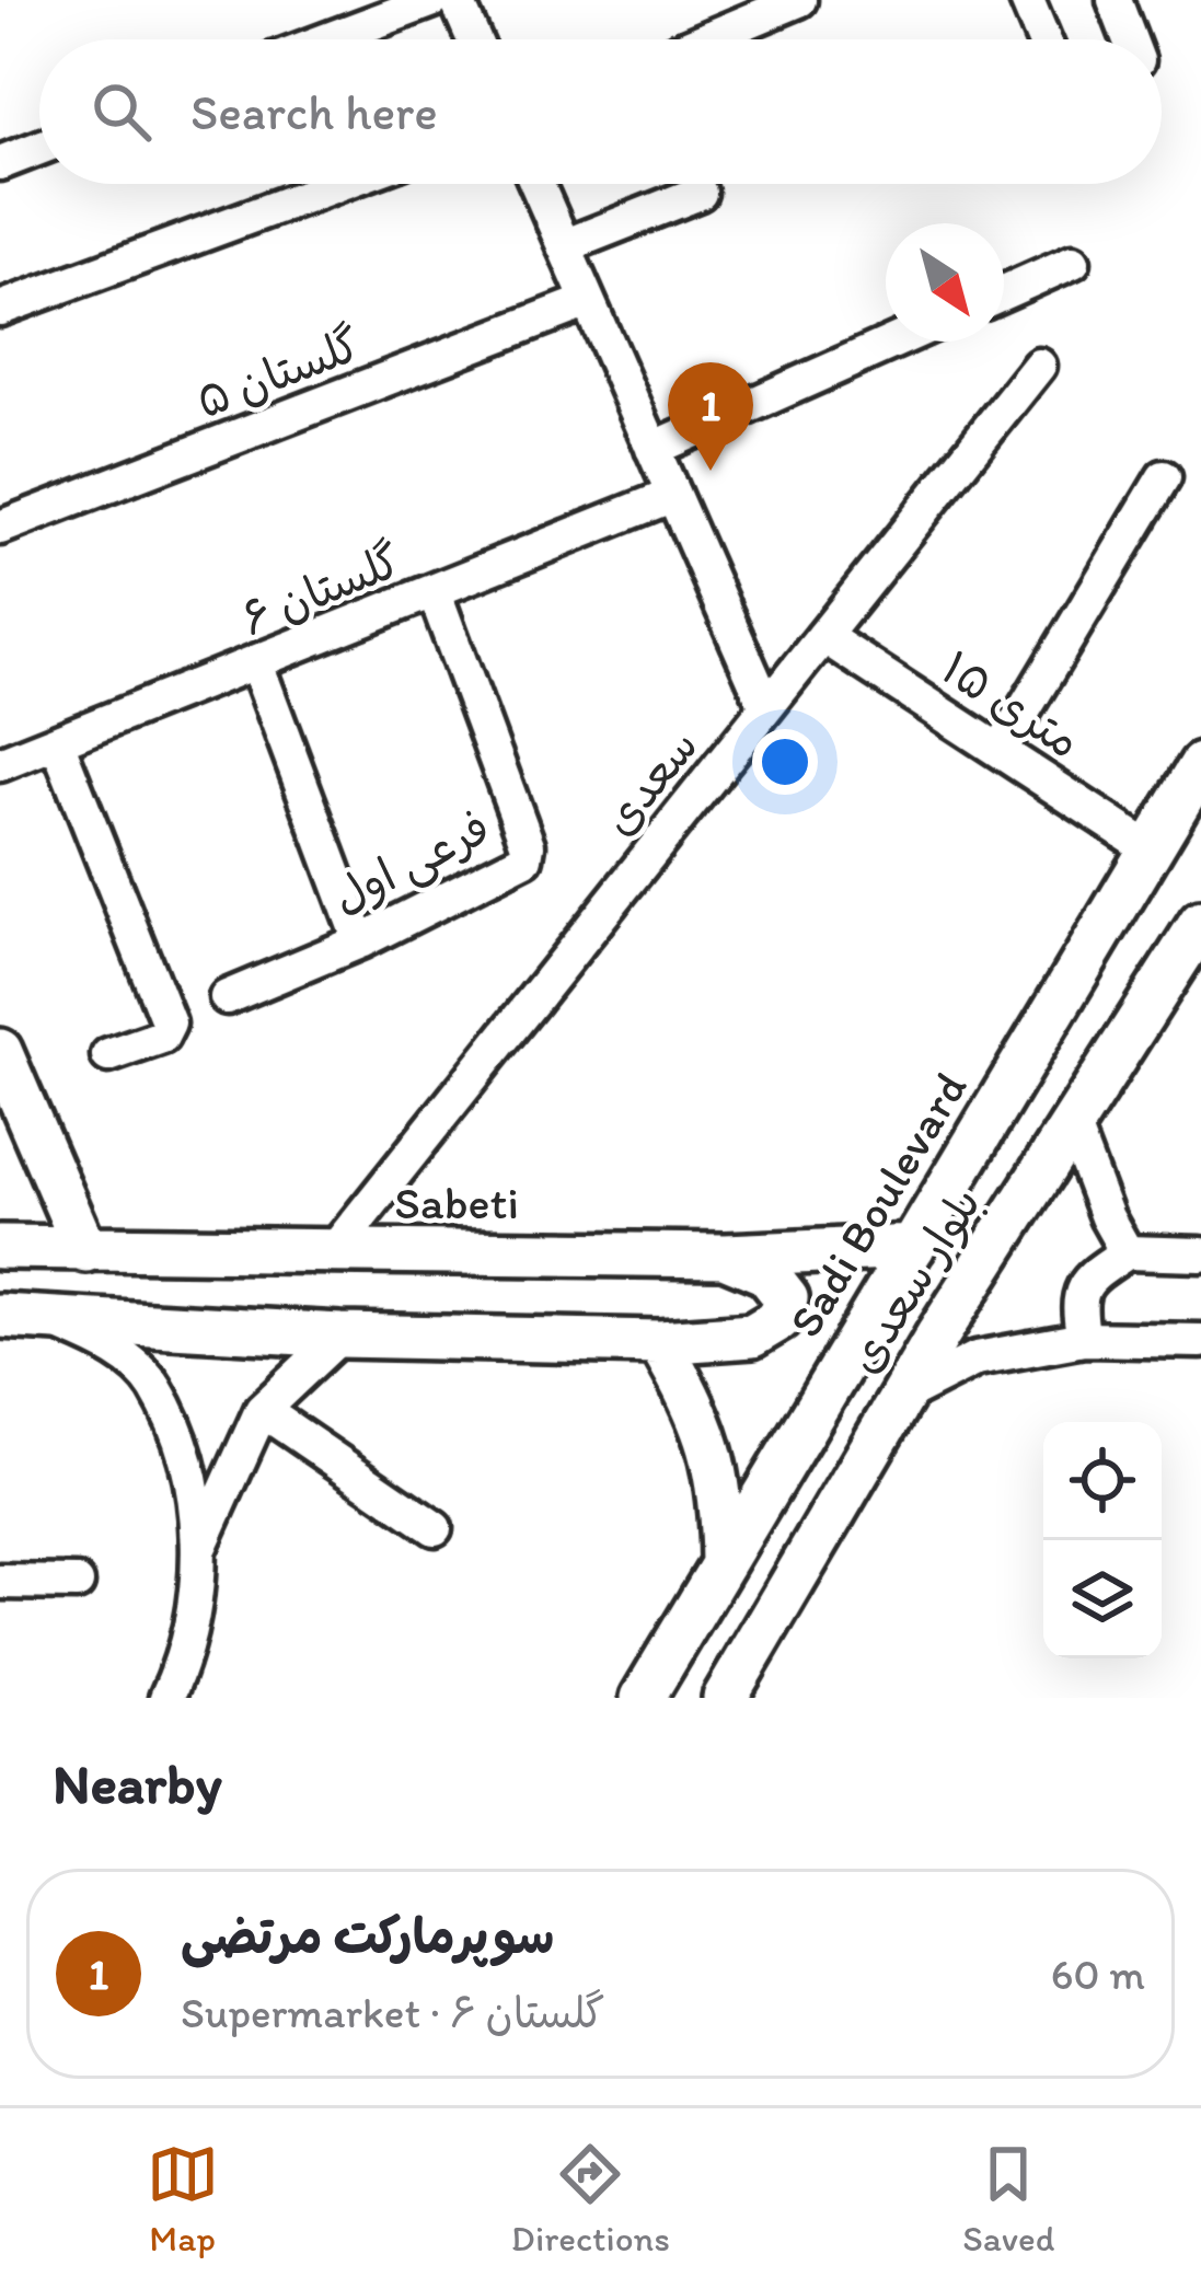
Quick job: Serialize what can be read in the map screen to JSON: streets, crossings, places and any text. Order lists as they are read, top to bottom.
{
  "streets": {
    "main road": ["Sabeti", "Sadi Boulevard", "بلوار سعدی"],
    "street": [
      "گلستان ۵",
      "گلستان ۶",
      "۱۵ متری",
      "سعدی",
      "فرعی اول"
    ]
  },
  "crossings": [
    ["گلستان ۶", "فرعی اول"],
    ["۱۵ متری", "سعدی"],
    ["۱۵ متری", "Sadi Boulevard"],
    ["سعدی", "Sabeti"],
    ["Sabeti", "Sadi Boulevard"]
  ],
  "north": "bottom right",
  "page": {
    "search": "Search here",
    "pins": "1",
    "heading": "Nearby",
    "list": [
      {
        "mark": "1",
        "name": "سوپرمارکت مرتضی",
        "note": "Supermarket · گلستان ۶",
        "value": "60 m"
      }
    ],
    "nav": ["Map", "Directions", "Saved"]
  }
}
